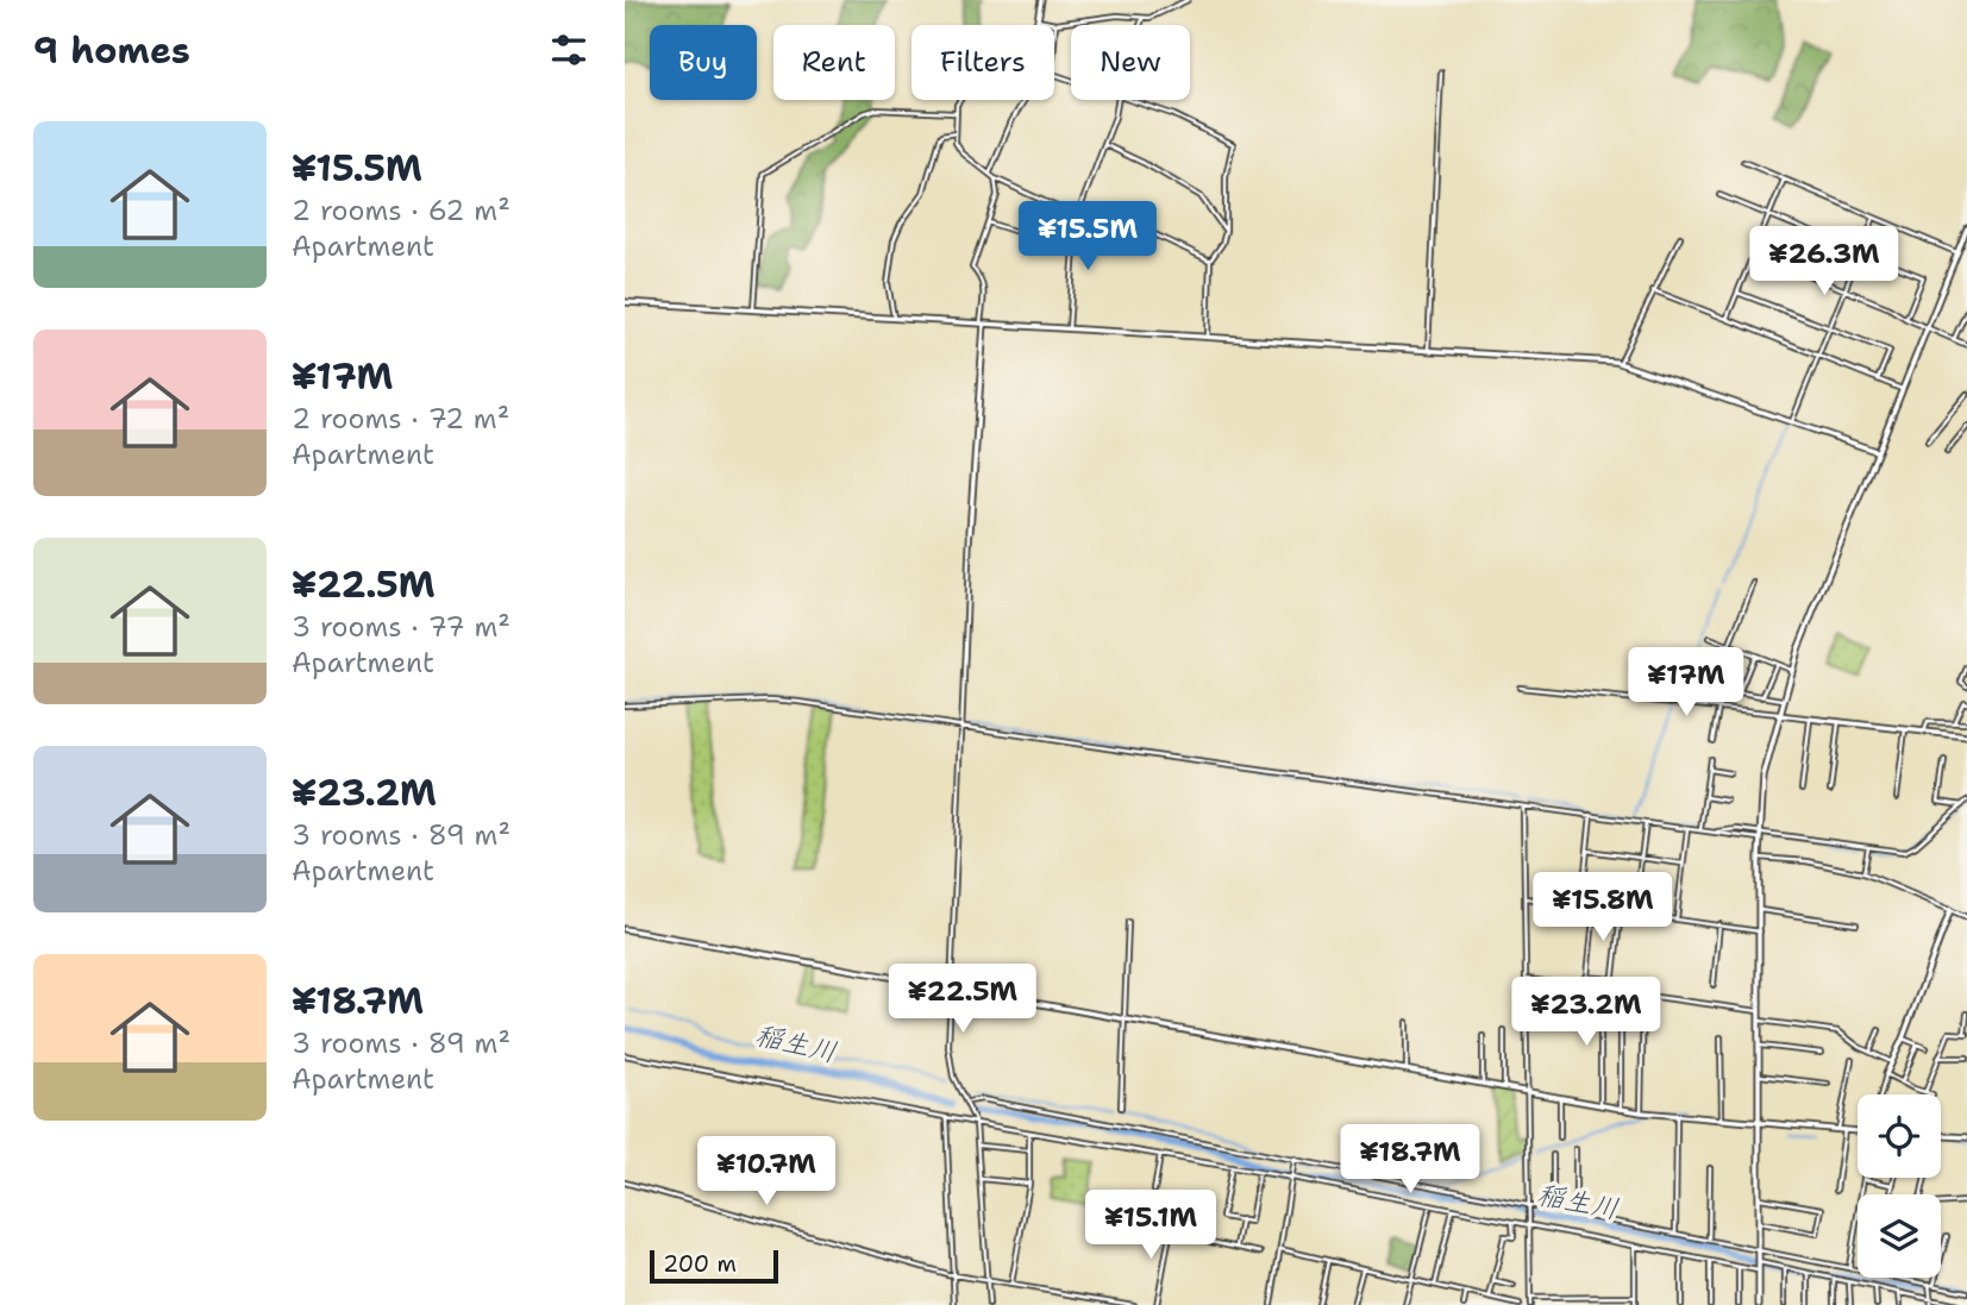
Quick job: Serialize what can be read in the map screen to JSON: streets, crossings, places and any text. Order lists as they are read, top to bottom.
{
  "water": ["稲生川"],
  "scale_bar": "200 m",
  "page": {
    "heading": "9 homes",
    "chip": [
      "Buy",
      "Rent",
      "Filters",
      "New"
    ],
    "list": [
      {
        "name": "¥15.5M",
        "note": "2 rooms · 62 m² · Apartment"
      },
      {
        "name": "¥17M",
        "note": "2 rooms · 72 m² · Apartment"
      },
      {
        "name": "¥22.5M",
        "note": "3 rooms · 77 m² · Apartment"
      },
      {
        "name": "¥23.2M",
        "note": "3 rooms · 89 m² · Apartment"
      },
      {
        "name": "¥18.7M",
        "note": "3 rooms · 89 m² · Apartment"
      }
    ],
    "price": [
      "¥15.5M",
      "¥26.3M",
      "¥17M",
      "¥15.8M",
      "¥22.5M",
      "¥23.2M",
      "¥18.7M",
      "¥10.7M",
      "¥15.1M"
    ],
    "scale": "200 m"
  }
}
